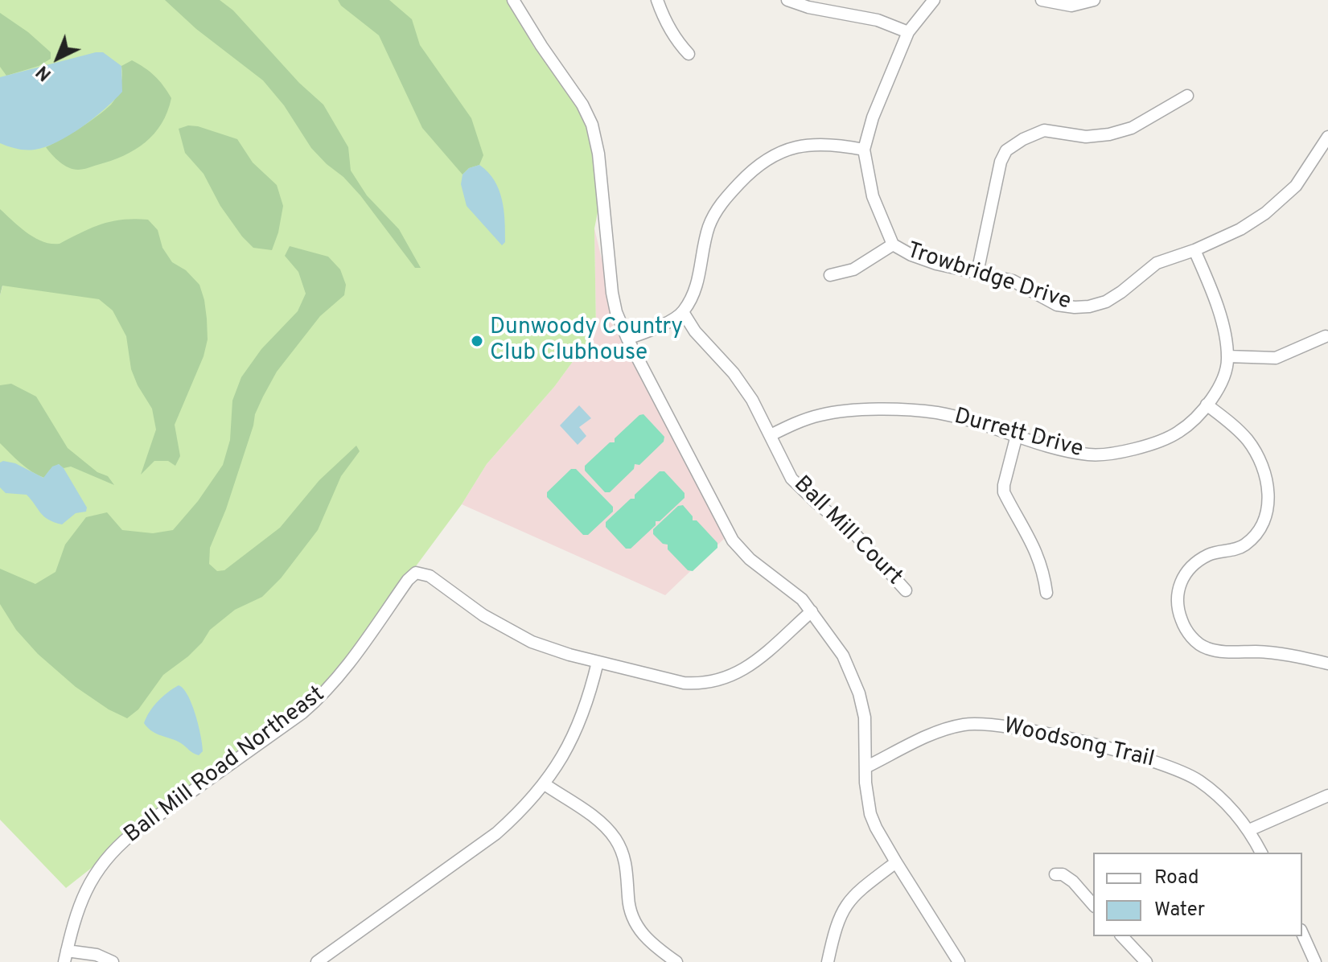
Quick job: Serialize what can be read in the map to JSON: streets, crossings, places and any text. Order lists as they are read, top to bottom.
{
  "streets": {
    "street": [
      "Trowbridge Drive",
      "Durrett Drive",
      "Ball Mill Court",
      "Woodsong Trail",
      "Ball Mill Road Northeast"
    ]
  },
  "crossings": [
    ["Trowbridge Drive", "Durrett Drive"],
    ["Durrett Drive", "Ball Mill Court"]
  ],
  "places": ["Dunwoody Country Club Clubhouse"],
  "legend": ["Road", "Water"],
  "north": "bottom left"
}
